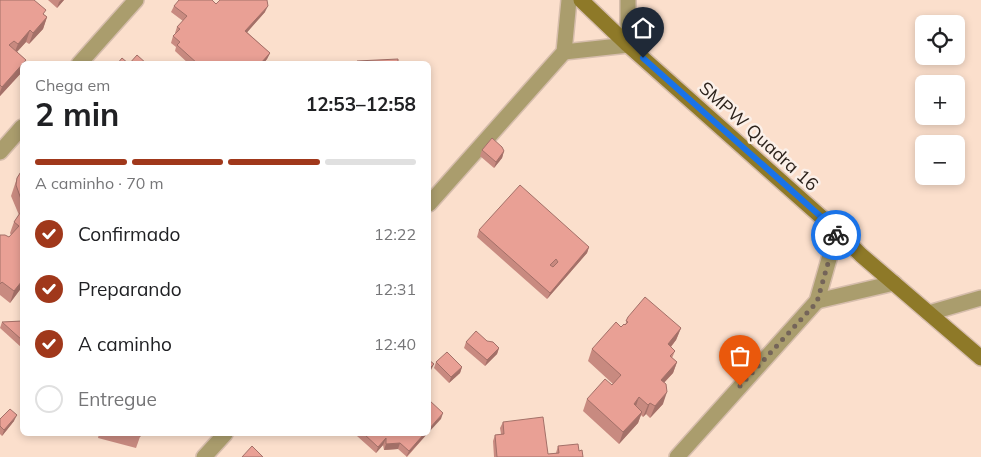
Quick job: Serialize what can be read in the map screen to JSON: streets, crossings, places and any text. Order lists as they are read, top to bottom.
{
  "streets": {
    "street": ["SMPW Quadra 16"]
  },
  "page": {
    "map_buttons": ["+", "−"],
    "heading": ["2 min", "Chega em", "12:53–12:58"],
    "bar": "A caminho · 70 m",
    "list": [
      ["Confirmado", "12:22"],
      ["Preparando", "12:31"],
      ["A caminho", "12:40"],
      "Entregue"
    ]
  }
}
